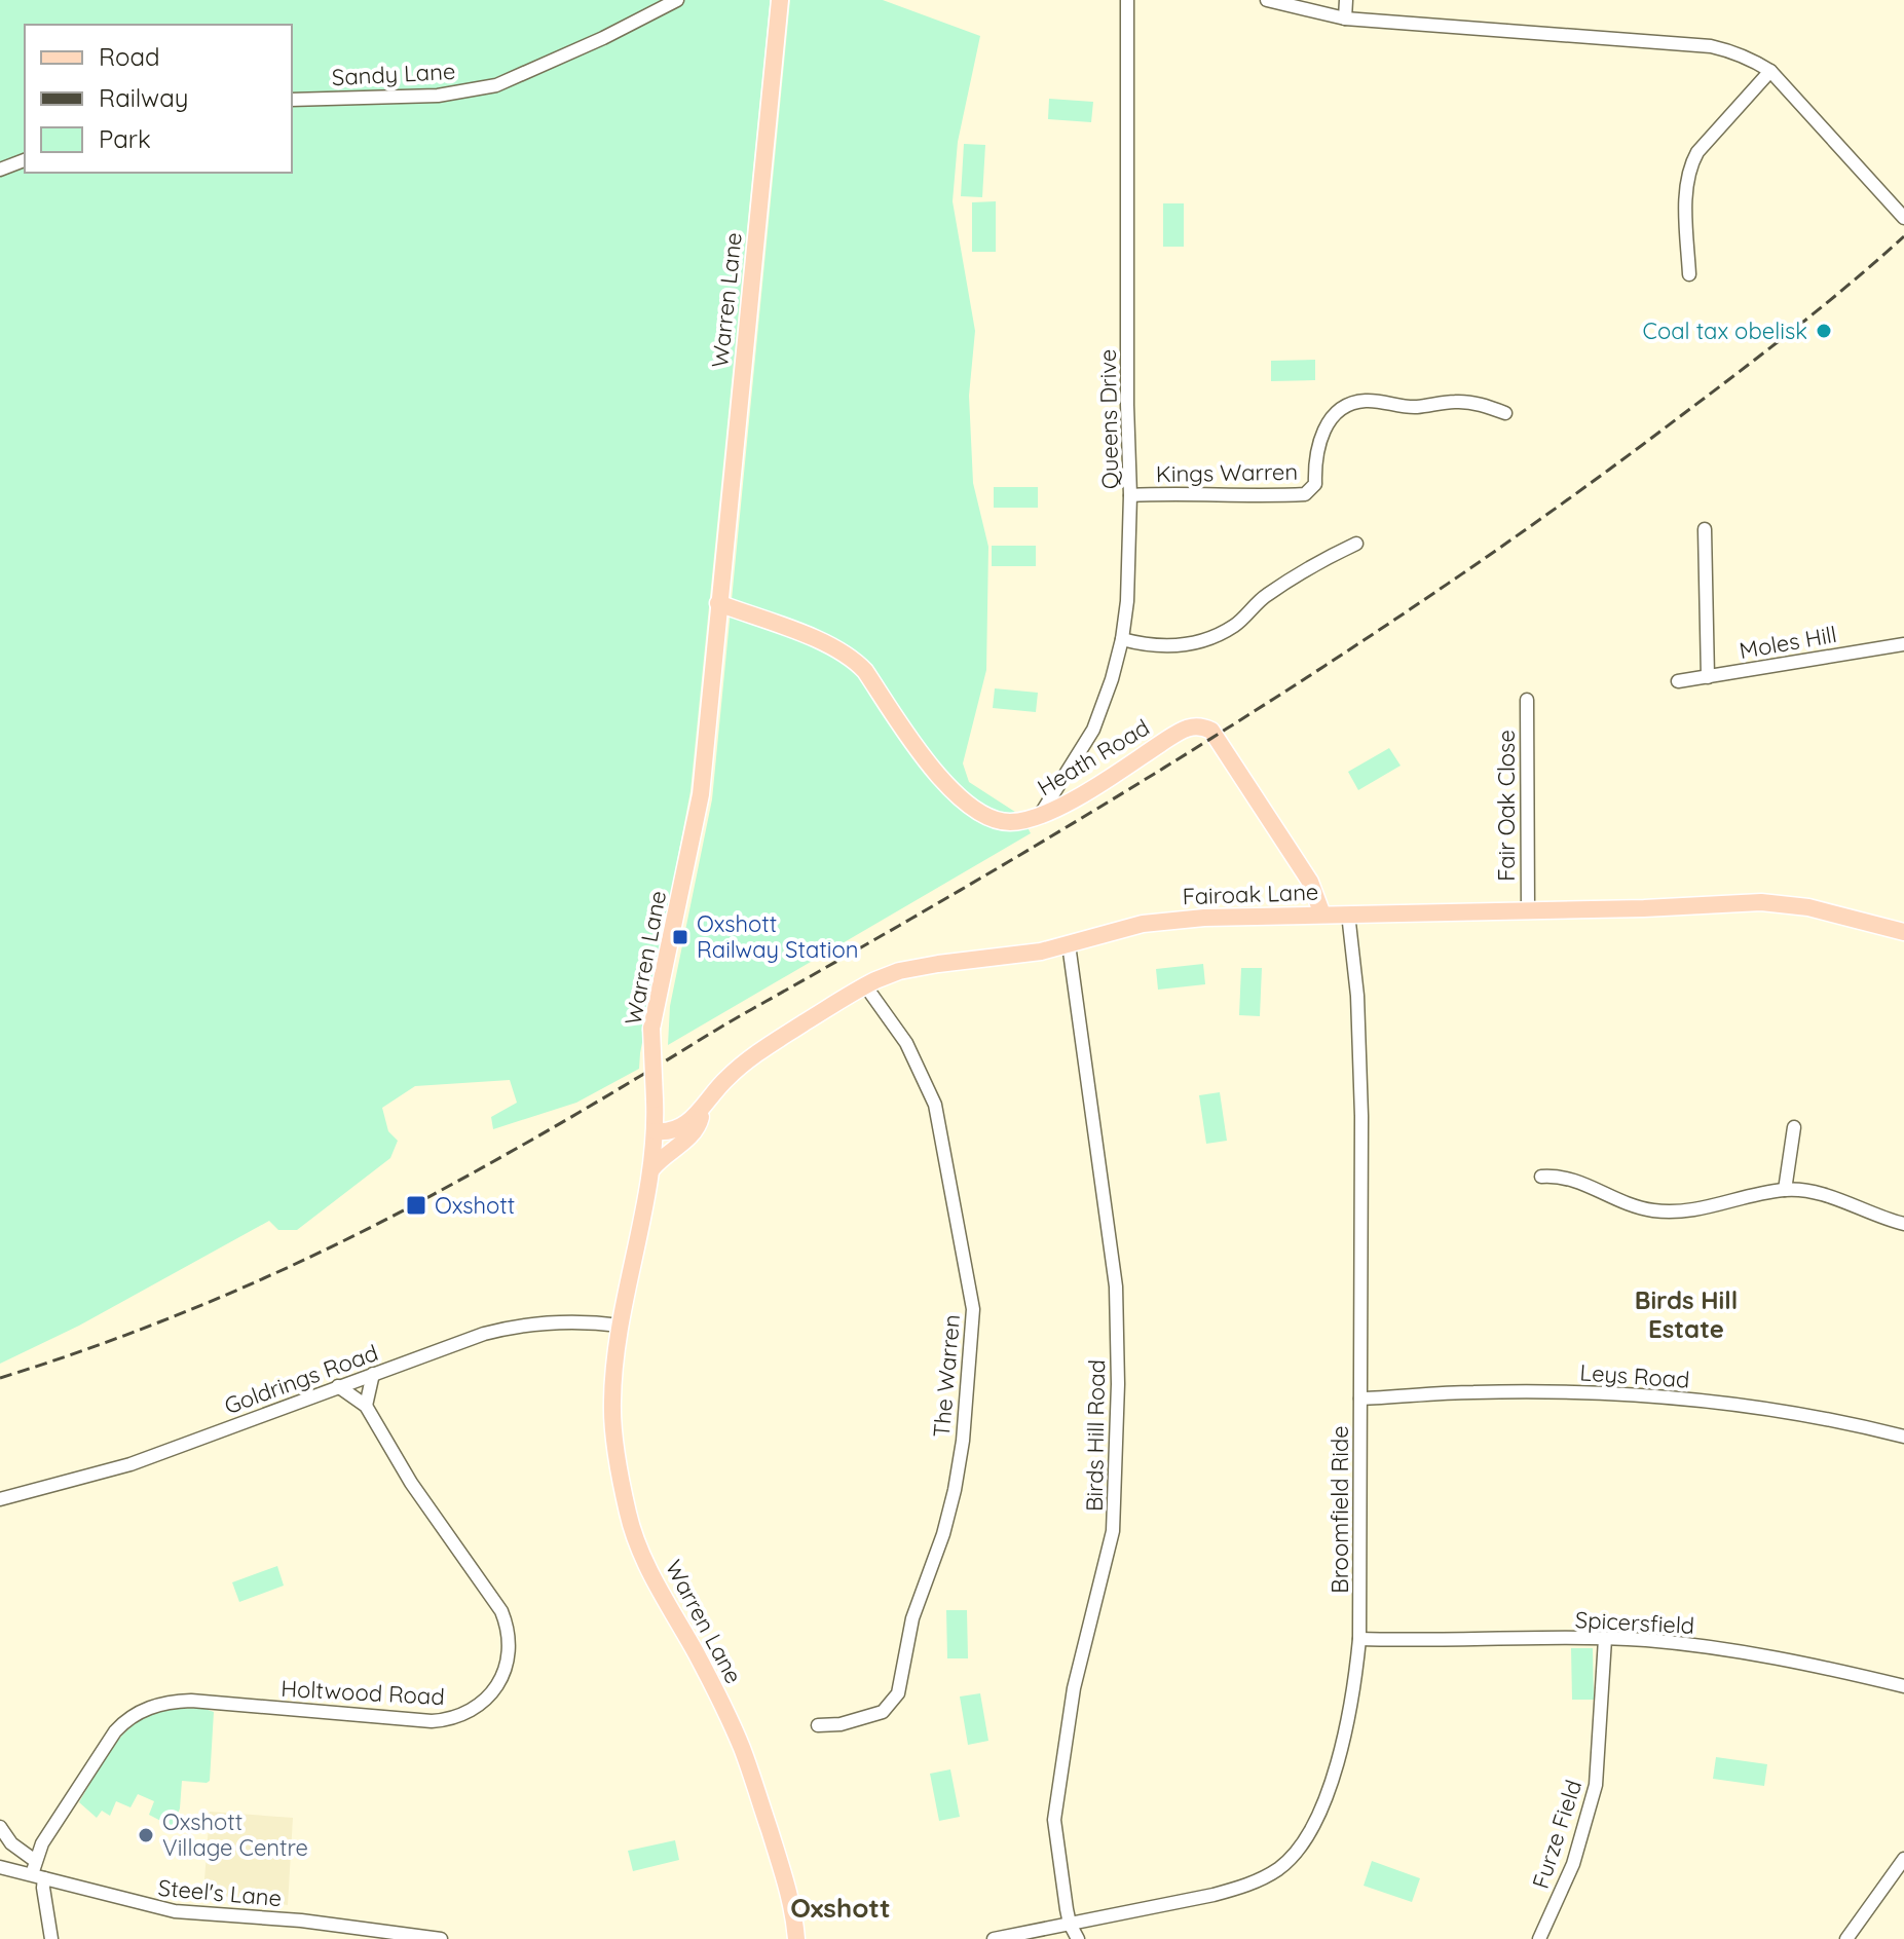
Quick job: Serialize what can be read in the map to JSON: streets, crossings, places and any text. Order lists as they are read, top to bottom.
{
  "streets": {
    "main road": ["Warren Lane", "Heath Road", "Fairoak Lane"],
    "street": [
      "Sandy Lane",
      "Queens Drive",
      "Kings Warren",
      "Moles Hill",
      "Fair Oak Close",
      "The Warren",
      "Leys Road",
      "Goldrings Road",
      "Birds Hill Road",
      "Broomfield Ride",
      "Spicersfield",
      "Holtwood Road",
      "Furze Field",
      "Steel's Lane"
    ]
  },
  "crossings": [
    ["Warren Lane", "Heath Road"],
    ["Warren Lane", "Fairoak Lane"],
    ["Warren Lane", "Goldrings Road"],
    ["Queens Drive", "Kings Warren"],
    ["Queens Drive", "Heath Road"],
    ["Heath Road", "Fairoak Lane"],
    ["Fair Oak Close", "Fairoak Lane"],
    ["Fairoak Lane", "The Warren"],
    ["Fairoak Lane", "Birds Hill Road"],
    ["Fairoak Lane", "Broomfield Ride"],
    ["Leys Road", "Broomfield Ride"],
    ["Goldrings Road", "Holtwood Road"],
    ["Birds Hill Road", "Broomfield Ride"],
    ["Broomfield Ride", "Spicersfield"],
    ["Spicersfield", "Furze Field"],
    ["Holtwood Road", "Steel's Lane"]
  ],
  "districts": ["Birds Hill Estate", "Oxshott"],
  "places": {
    "other": ["Coal tax obelisk", "Oxshott Village Centre"],
    "transit": ["Oxshott Railway Station", "Oxshott"]
  },
  "legend": ["Road", "Railway", "Park"]
}
